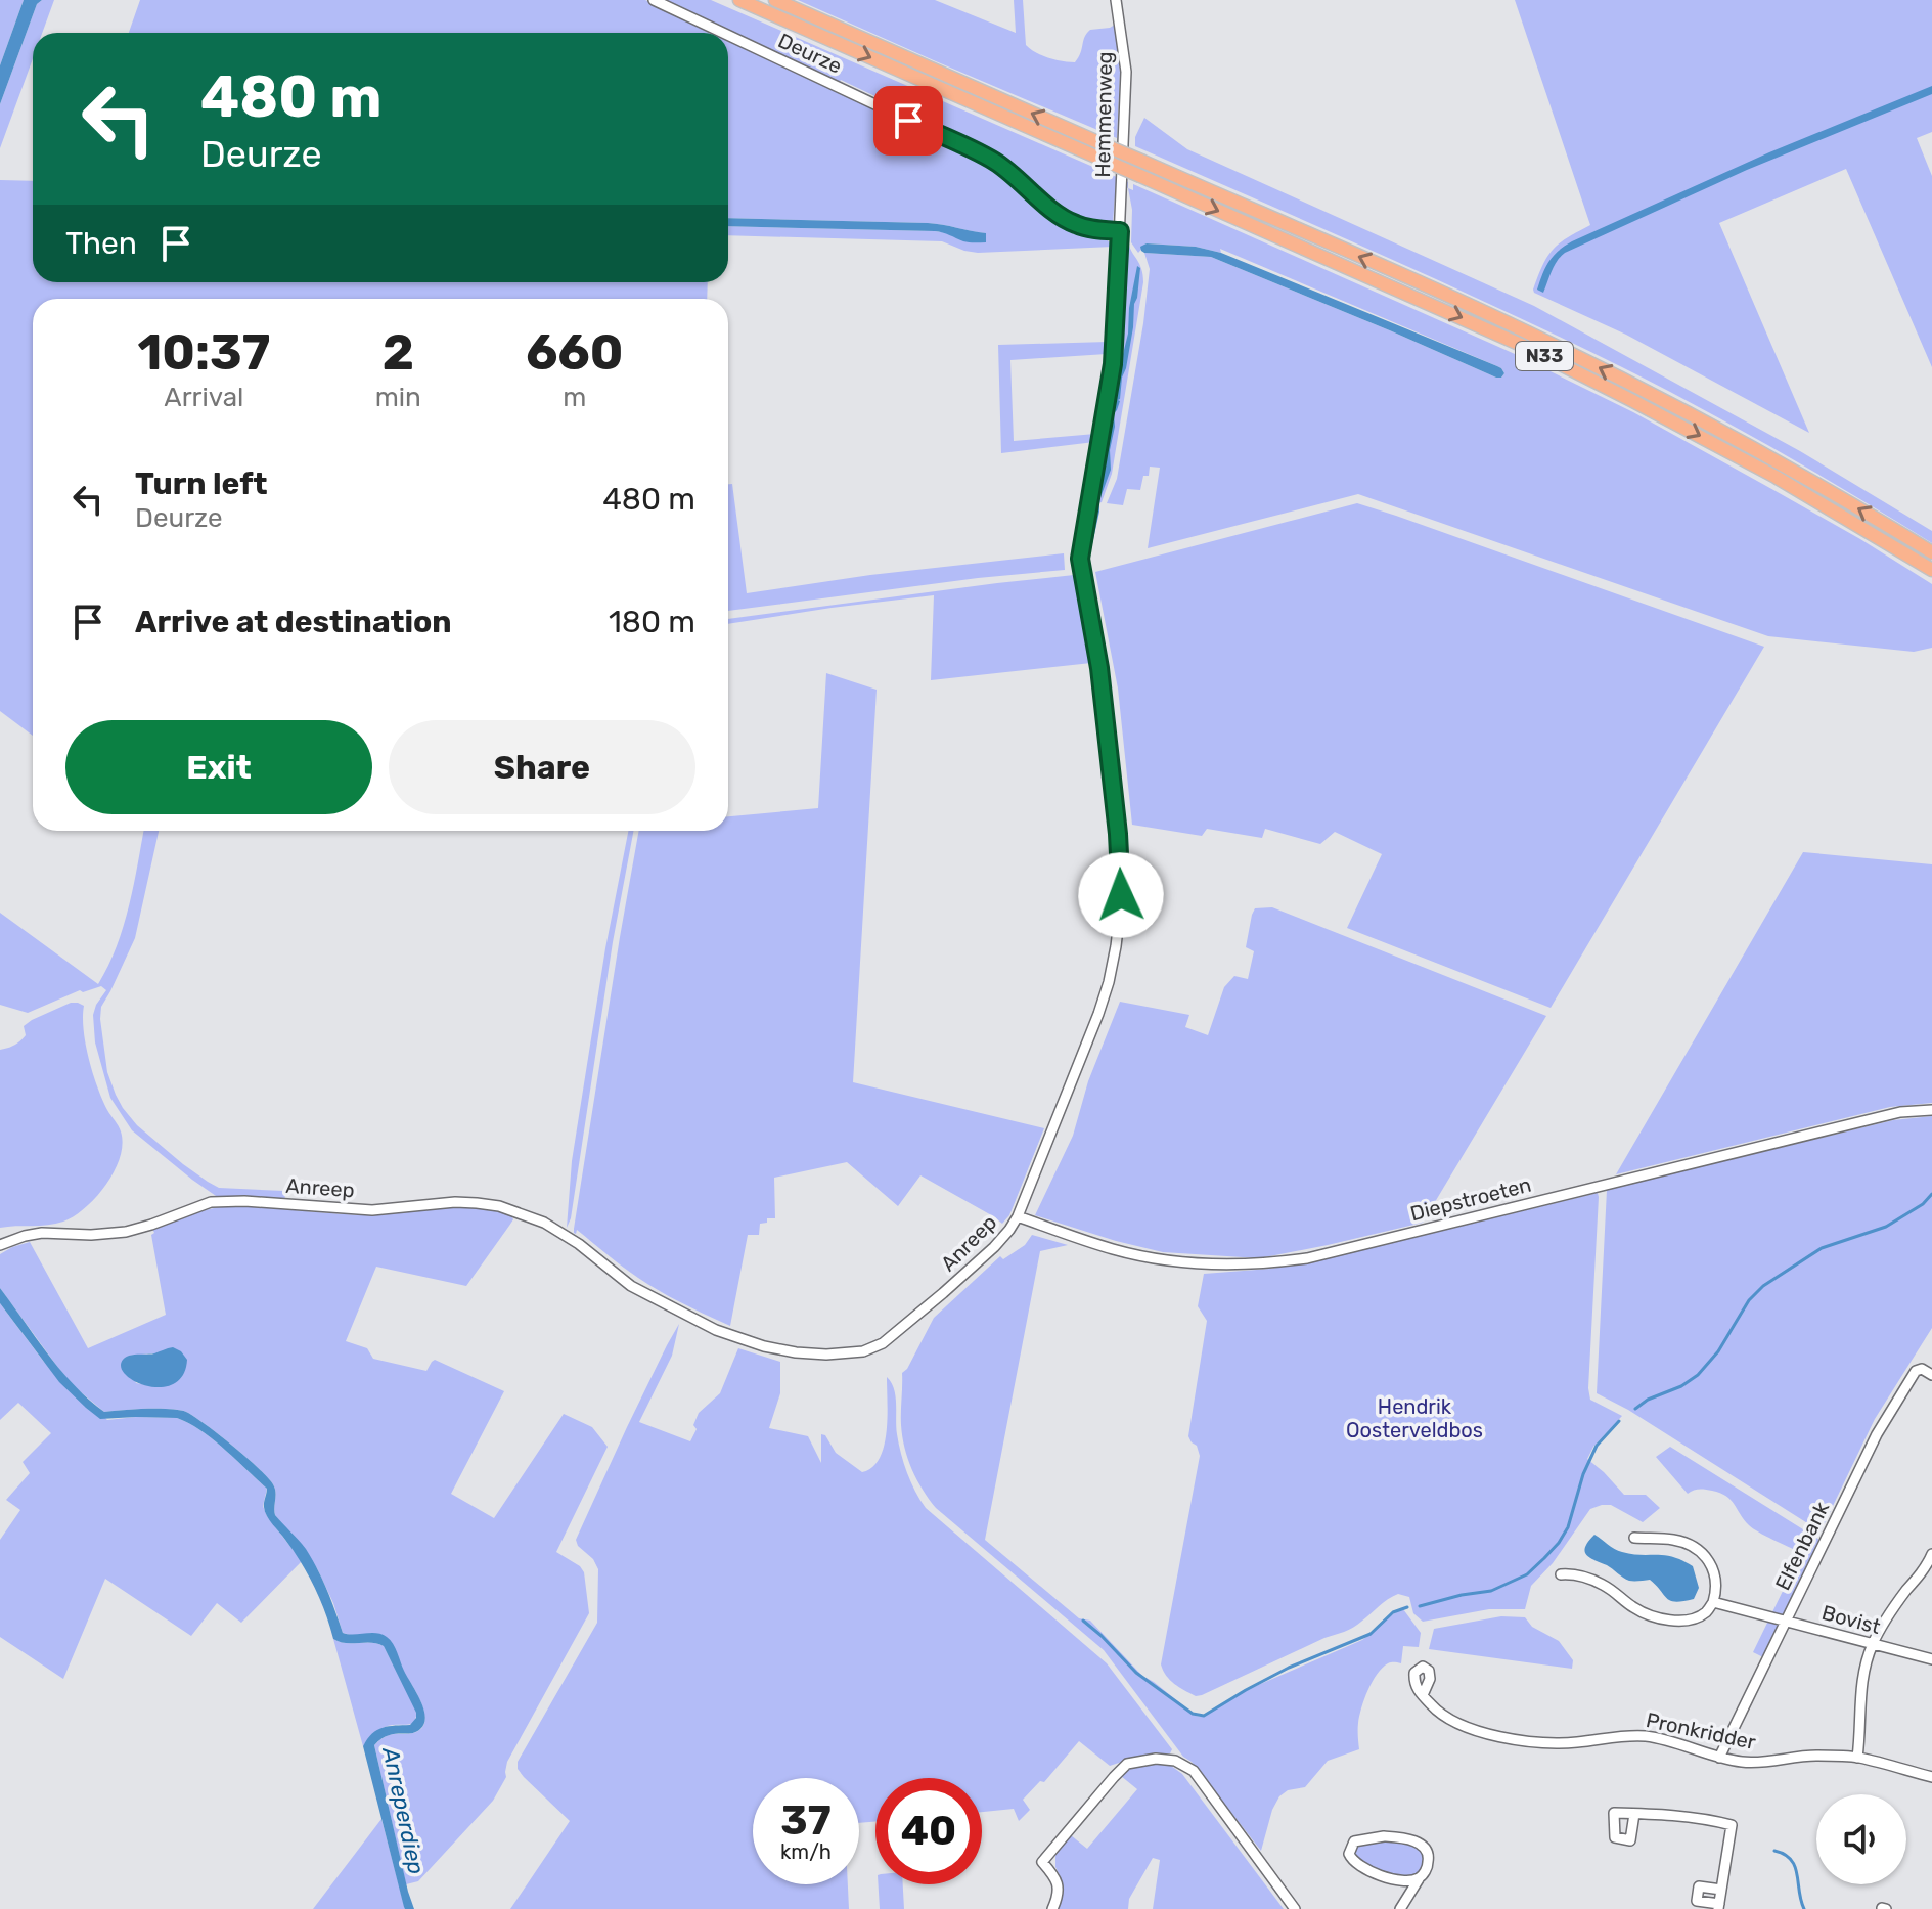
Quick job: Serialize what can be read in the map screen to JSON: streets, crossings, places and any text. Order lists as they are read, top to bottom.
{
  "streets": {
    "highway": ["N33"],
    "street": [
      "Deurze",
      "Hemmenweg",
      "Anreep",
      "Diepstroeten",
      "Elfenbank",
      "Bovist",
      "Pronkridder"
    ]
  },
  "crossings": [
    ["Deurze", "Hemmenweg"],
    ["Deurze", "Anreep"],
    ["Hemmenweg", "Anreep"],
    ["Anreep", "Diepstroeten"],
    ["Elfenbank", "Bovist"],
    ["Elfenbank", "Pronkridder"]
  ],
  "water": ["Anreperdiep"],
  "parks": ["Hendrik Oosterveldbos"],
  "page": {
    "turn": ["480 m", "Deurze"],
    "then": "Then",
    "eta": [
      "10:37",
      "Arrival",
      "2",
      "min",
      "660",
      "m"
    ],
    "list": [
      {
        "name": "Turn left",
        "note": "Deurze",
        "value": "480 m"
      },
      {
        "name": "Arrive at destination",
        "value": "180 m"
      }
    ],
    "buttons": ["Exit", "Share"],
    "speed": "37 km/h",
    "limit": "40"
  }
}
